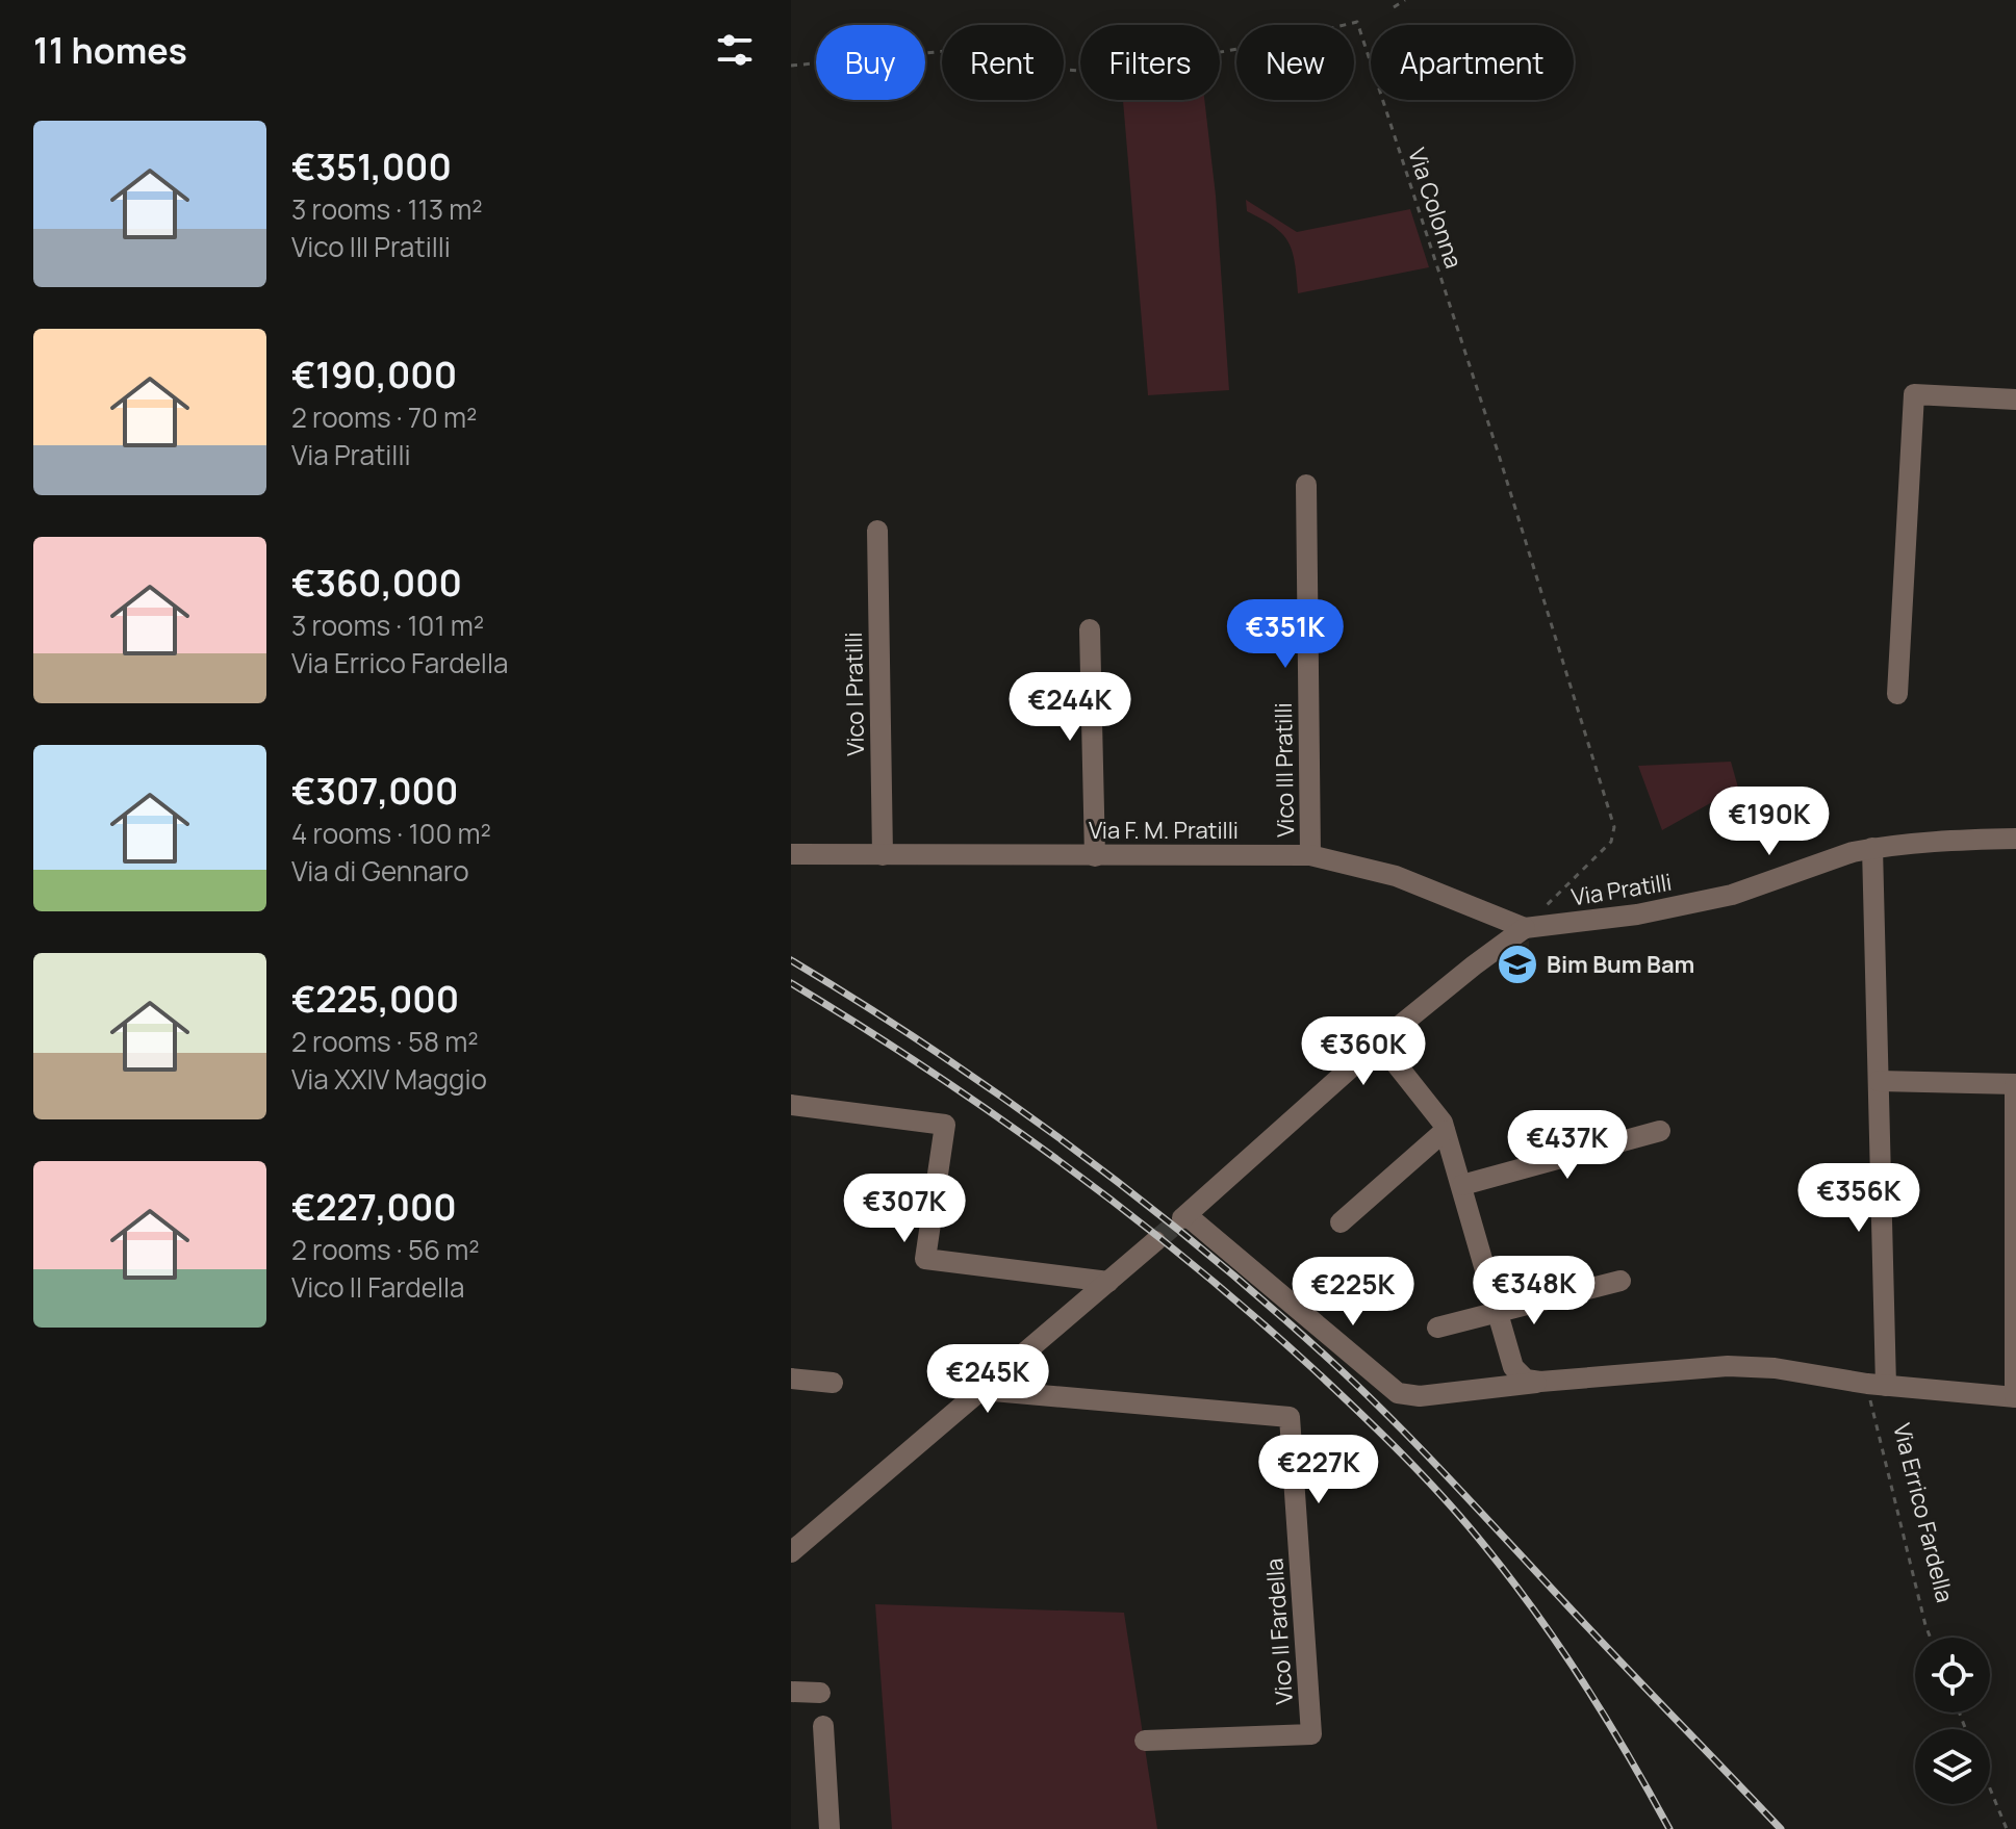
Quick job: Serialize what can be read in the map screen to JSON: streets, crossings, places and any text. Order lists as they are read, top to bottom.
{
  "streets": {
    "street": [
      "Vico I Pratilli",
      "Vico III Pratilli",
      "Via F. M. Pratilli",
      "Via Pratilli",
      "Vico II Fardella"
    ],
    "path": ["Via Colonna", "Via Errico Fardella"]
  },
  "crossings": [
    ["Via Colonna", "Via F. M. Pratilli"],
    ["Via Colonna", "Via Pratilli"],
    ["Vico I Pratilli", "Via F. M. Pratilli"],
    ["Vico III Pratilli", "Via F. M. Pratilli"],
    ["Via F. M. Pratilli", "Via Pratilli"]
  ],
  "places": {
    "school or university": ["Bim Bum Bam"]
  },
  "page": {
    "heading": "11 homes",
    "chip": [
      "Buy",
      "Rent",
      "Filters",
      "New",
      "Apartment"
    ],
    "list": [
      {
        "name": "€351,000",
        "note": "3 rooms · 113 m² · Vico III Pratilli"
      },
      {
        "name": "€190,000",
        "note": "2 rooms · 70 m² · Via Pratilli"
      },
      {
        "name": "€360,000",
        "note": "3 rooms · 101 m² · Via Errico Fardella"
      },
      {
        "name": "€307,000",
        "note": "4 rooms · 100 m² · Via di Gennaro"
      },
      {
        "name": "€225,000",
        "note": "2 rooms · 58 m² · Via XXIV Maggio"
      },
      {
        "name": "€227,000",
        "note": "2 rooms · 56 m² · Vico II Fardella"
      }
    ],
    "price": [
      "€351K",
      "€244K",
      "€190K",
      "€360K",
      "€437K",
      "€356K",
      "€307K",
      "€348K",
      "€225K",
      "€245K",
      "€227K"
    ]
  }
}
